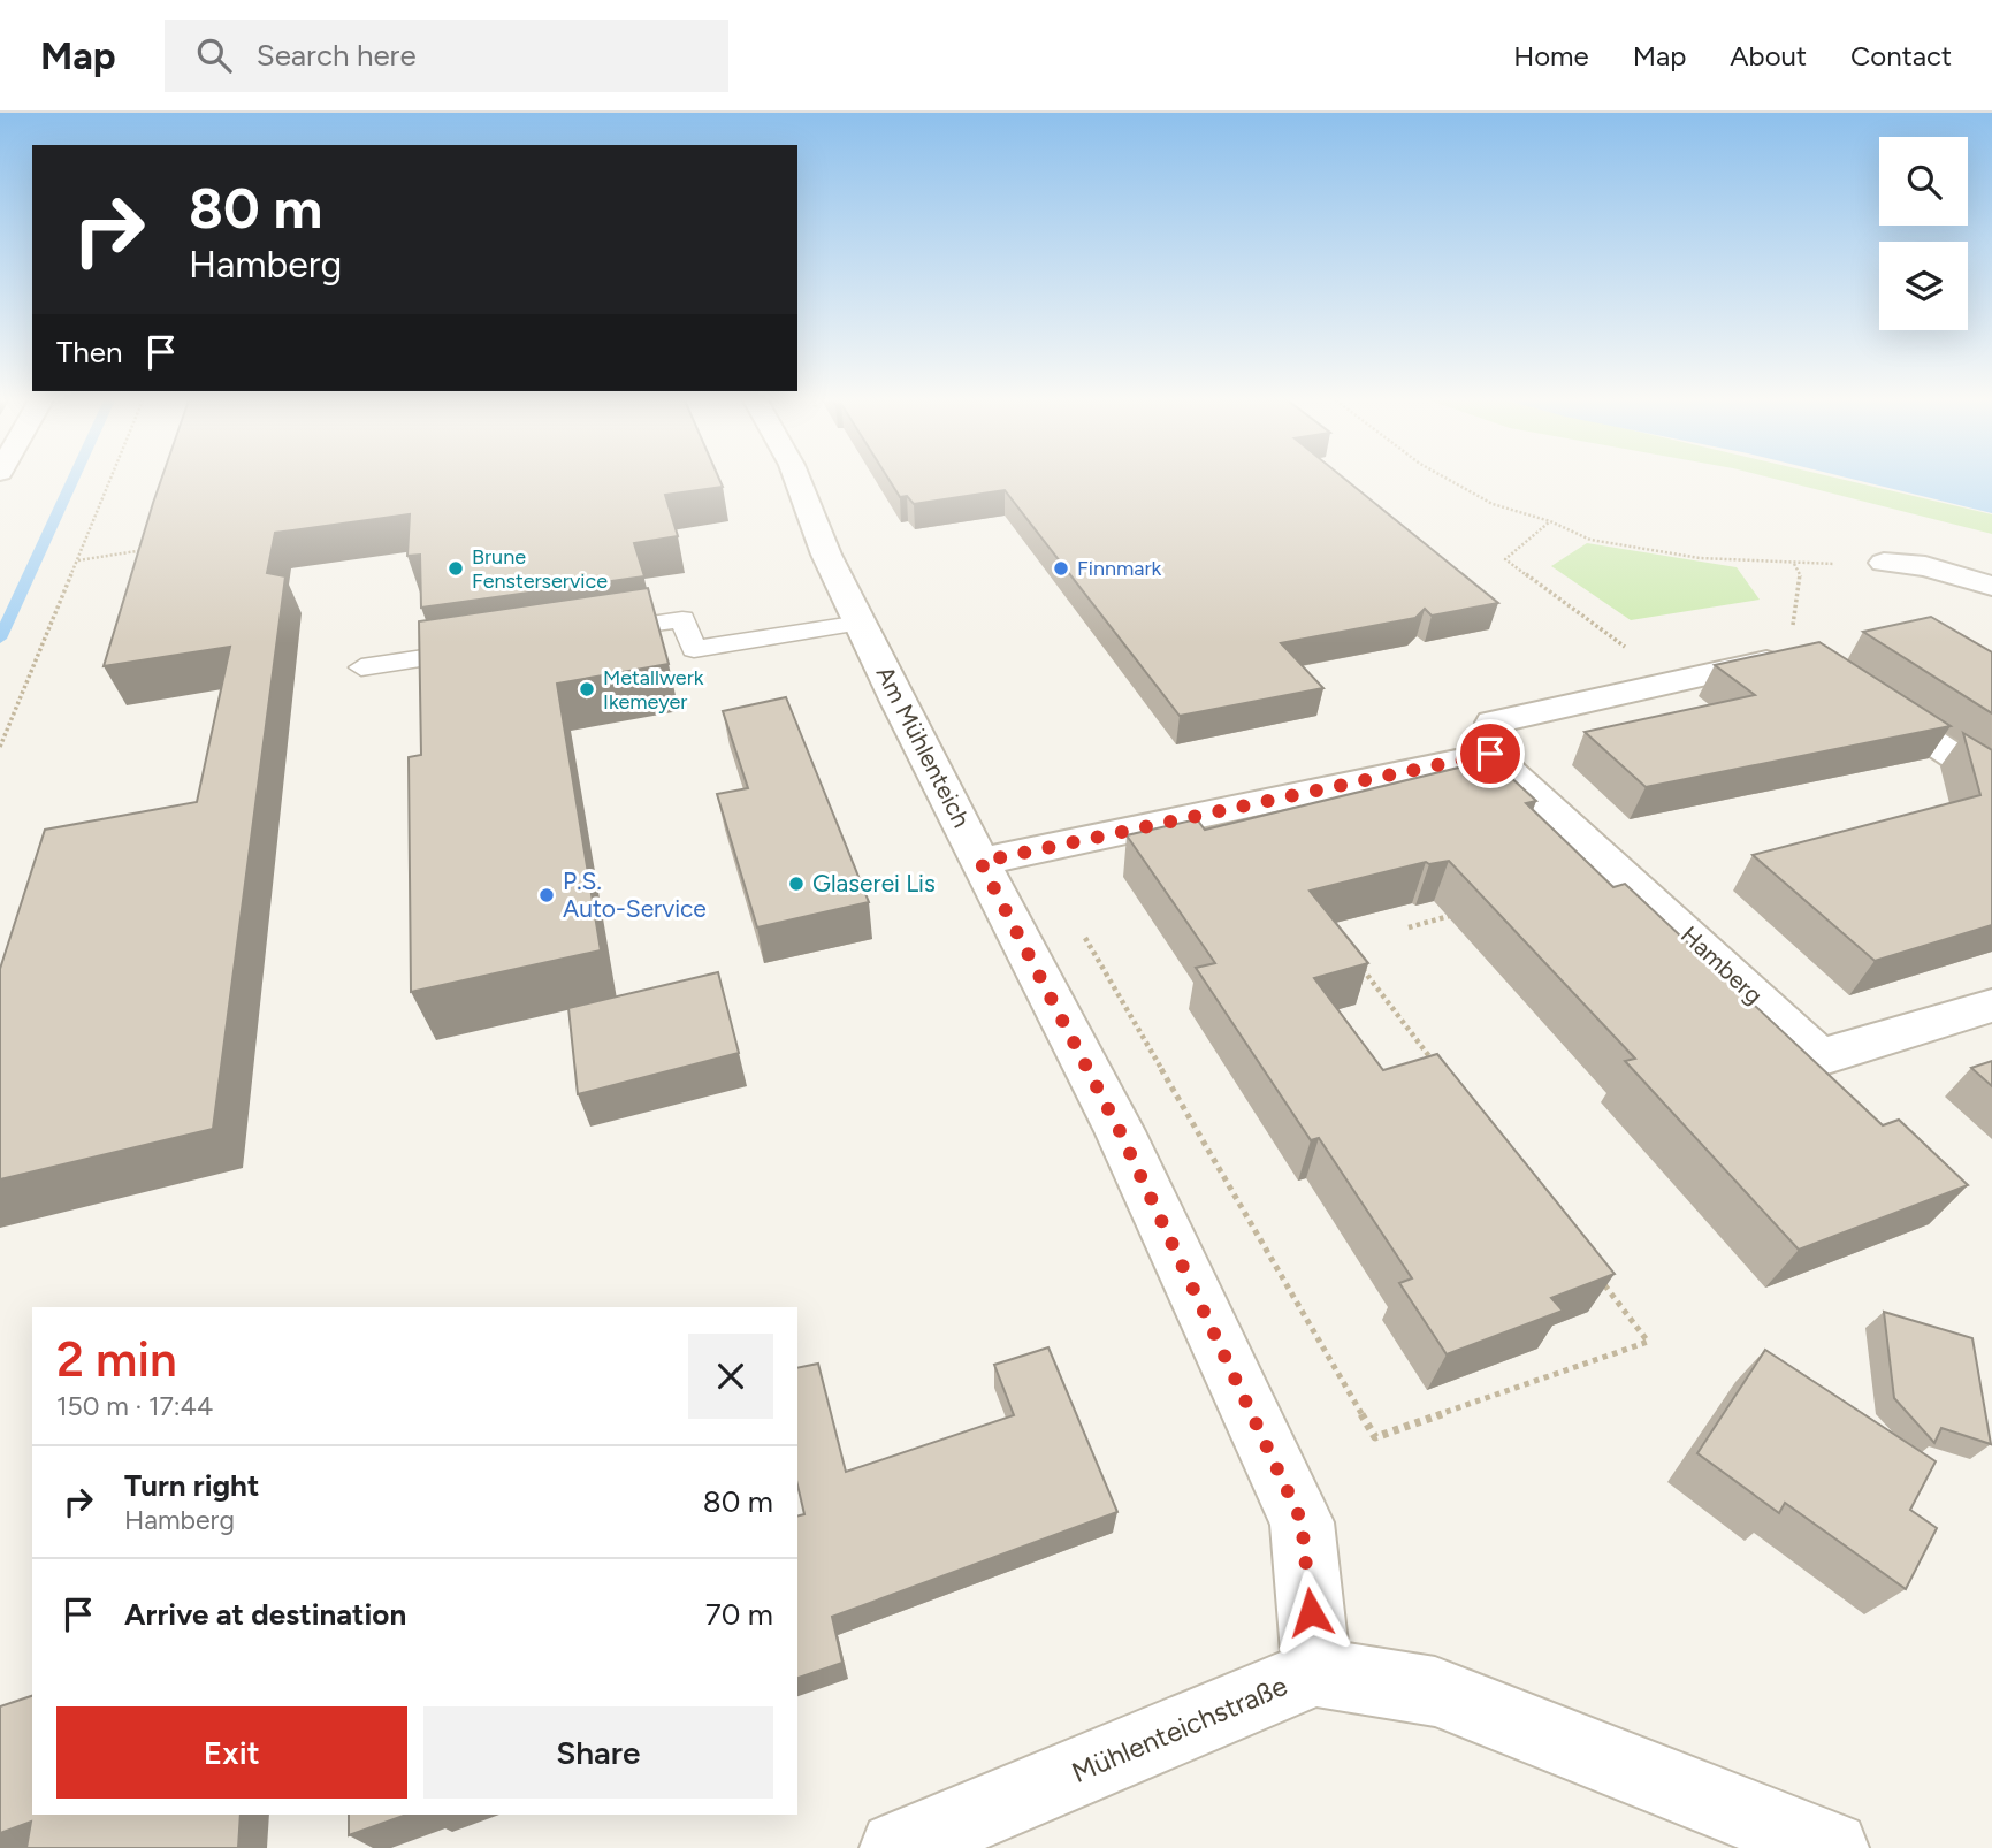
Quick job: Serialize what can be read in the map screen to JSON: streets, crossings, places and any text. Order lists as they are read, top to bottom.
{
  "streets": {
    "street": ["Am Mühlenteich", "Hamberg", "Mühlenteichstraße"]
  },
  "crossings": [
    ["Am Mühlenteich", "Mühlenteichstraße"]
  ],
  "places": [
    "Brune Fensterservice",
    "Finnmark",
    "Metallwerk Ikemeyer",
    "Glaserei Lis",
    "P.S. Auto-Service"
  ],
  "page": {
    "header": "Map",
    "search": "Search here",
    "nav": [
      "Home",
      "Map",
      "About",
      "Contact"
    ],
    "turn": ["80 m", "Hamberg"],
    "then": "Then",
    "heading": ["2 min", "150 m · 17:44"],
    "list": [
      {
        "name": "Turn right",
        "note": "Hamberg",
        "value": "80 m"
      },
      {
        "name": "Arrive at destination",
        "value": "70 m"
      }
    ],
    "buttons": ["Exit", "Share"]
  }
}
